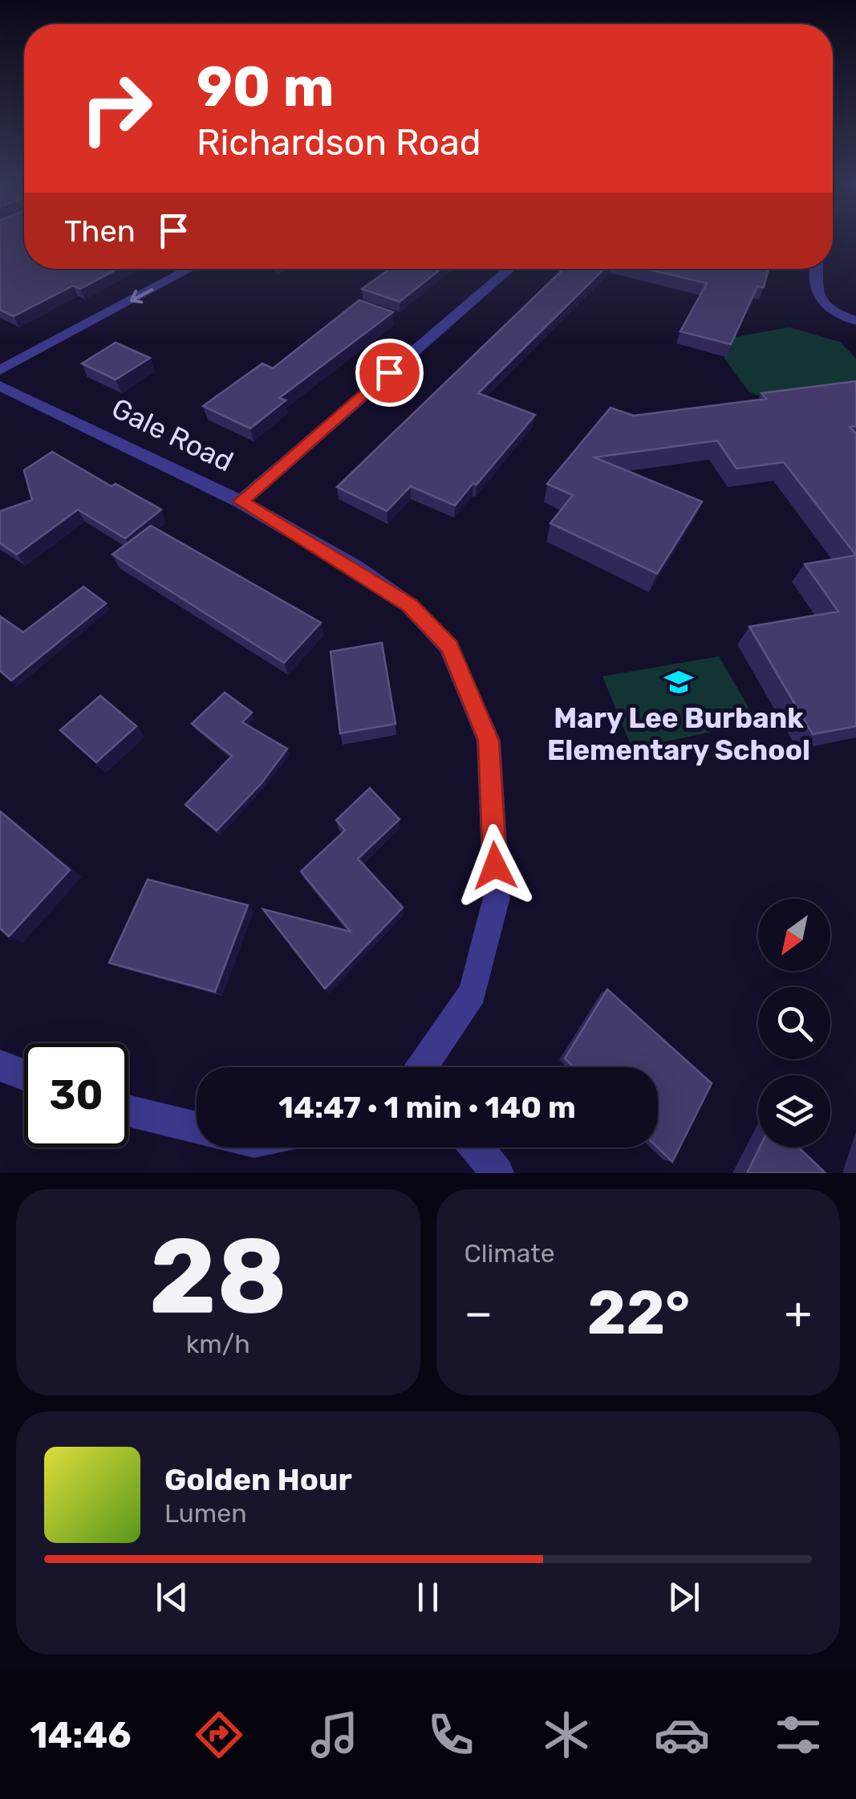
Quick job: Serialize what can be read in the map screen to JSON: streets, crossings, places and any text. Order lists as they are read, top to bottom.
{
  "streets": {
    "street": ["Gale Road"]
  },
  "places": {
    "school or university": ["Mary Lee Burbank Elementary School"]
  },
  "north": "bottom left",
  "page": {
    "turn": ["90 m", "Richardson Road"],
    "then": "Then",
    "limit": "30",
    "trip": "14:47 · 1 min · 140 m",
    "tile": [
      ["28", "km/h"],
      "Climate"
    ],
    "heat": ["−", "22°", "+"],
    "song": ["Golden Hour", "Lumen"],
    "tabs": "14:46"
  }
}
